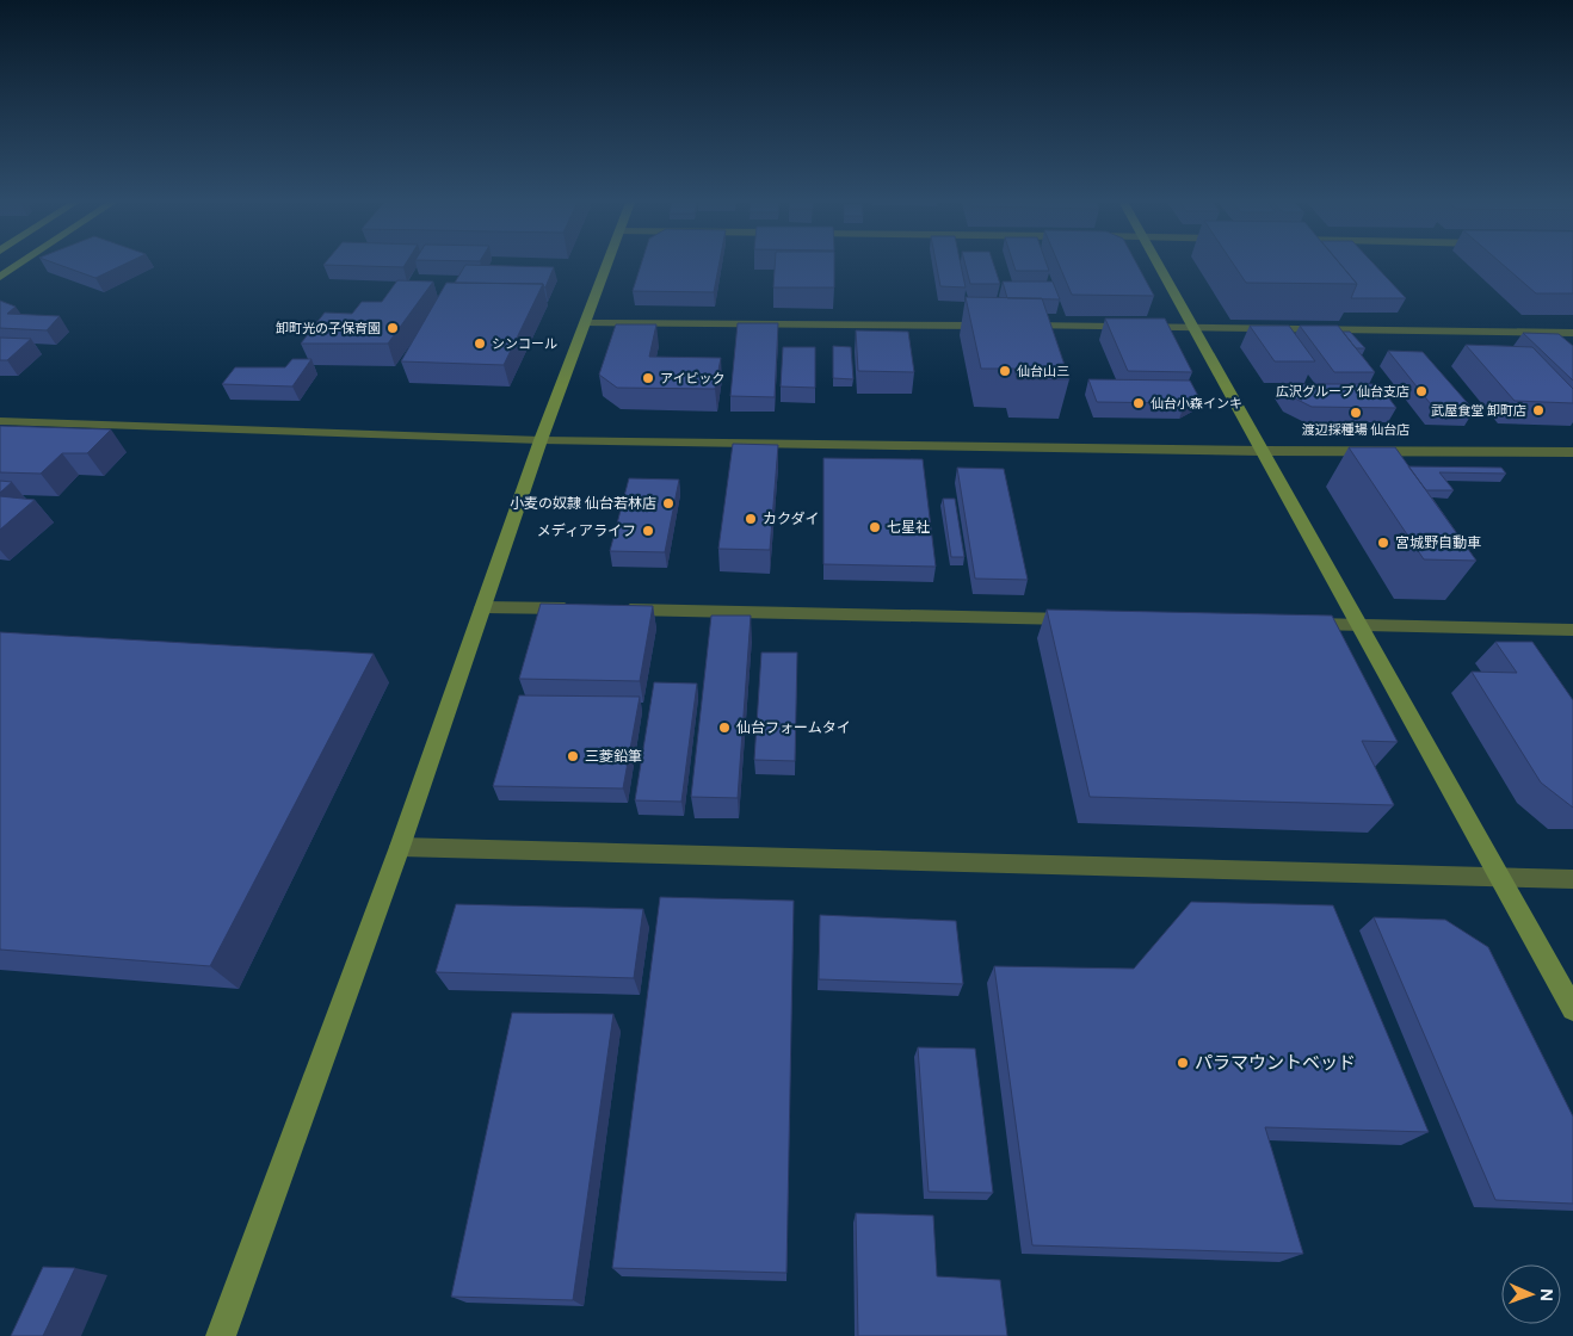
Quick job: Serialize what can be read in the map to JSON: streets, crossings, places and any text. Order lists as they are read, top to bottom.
{
  "places": [
    "卸町光の子保育園",
    "シンコール",
    "仙台山三",
    "アイビック",
    "広沢グループ 仙台支店",
    "仙台小森インキ",
    "武屋食堂 卸町店",
    "渡辺採種場 仙台店",
    "小麦の奴隷 仙台若林店",
    "カクダイ",
    "七星社",
    "メディアライフ",
    "宮城野自動車",
    "仙台フォームタイ",
    "三菱鉛筆",
    "パラマウントベッド"
  ],
  "north": "right"
}
